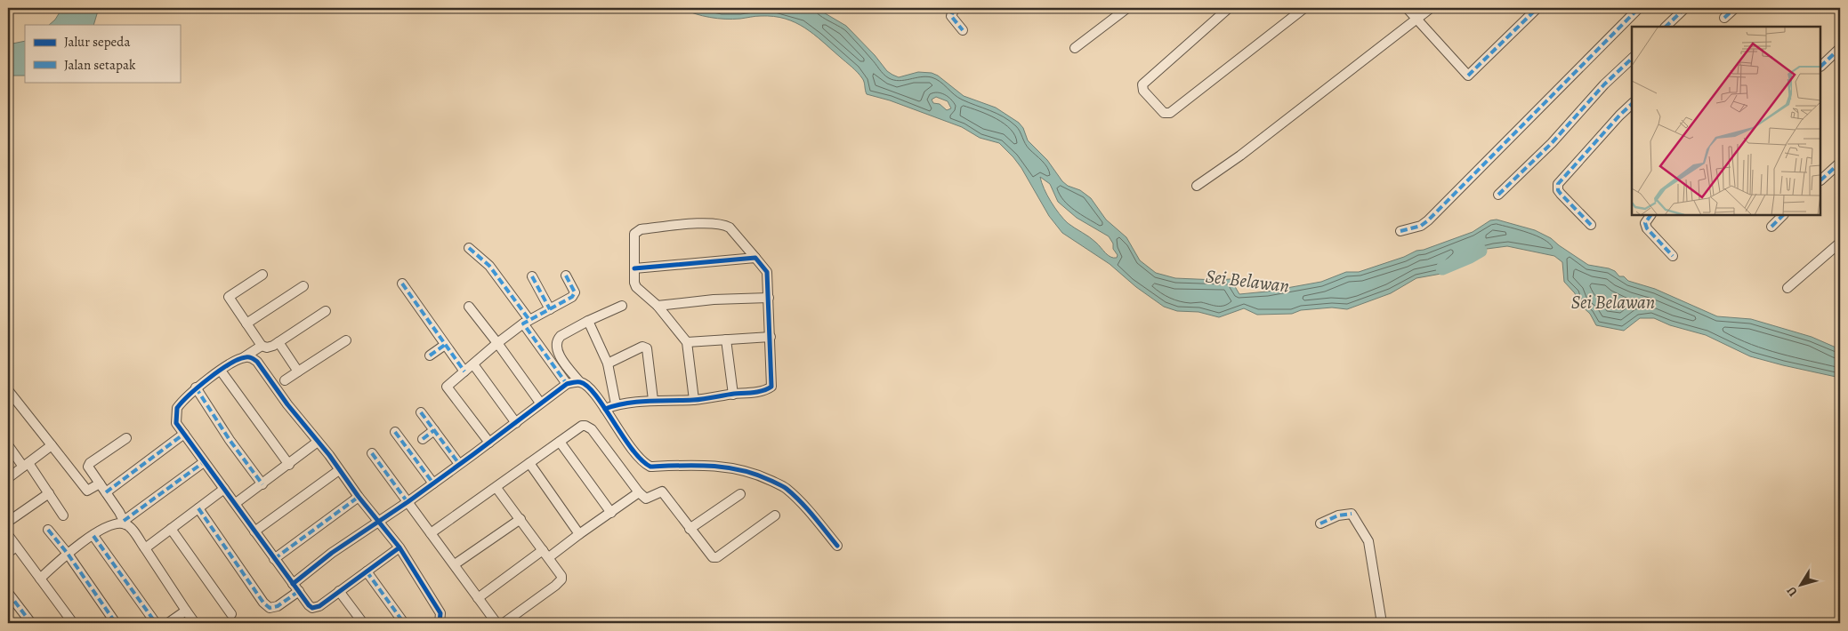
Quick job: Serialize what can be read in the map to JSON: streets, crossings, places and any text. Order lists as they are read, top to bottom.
{
  "water": ["Sei Belawan"],
  "legend": ["Jalur sepeda", "Jalan setapak"],
  "north": "bottom left"
}
